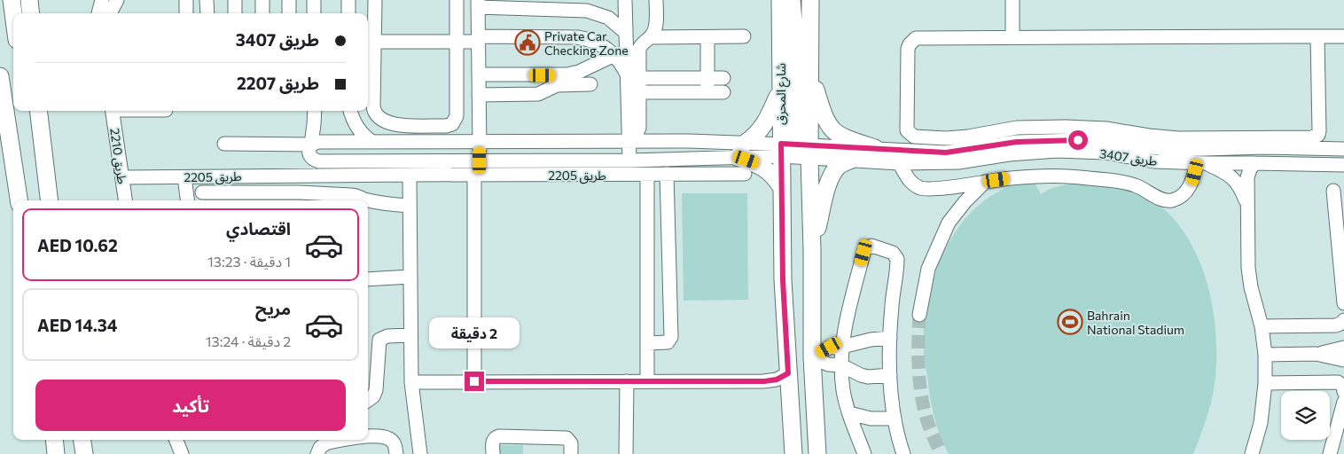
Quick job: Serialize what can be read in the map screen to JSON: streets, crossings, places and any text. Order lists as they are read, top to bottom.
{
  "streets": {
    "main road": ["شارع المحرق"],
    "street": ["طريق 2210", "طريق 3407", "طريق 2205"]
  },
  "crossings": [
    ["شارع المحرق", "طريق 3407"],
    ["طريق 2210", "طريق 2205"]
  ],
  "places": {
    "public building": ["Private Car Checking Zone"],
    "sports": ["Bahrain National Stadium"]
  },
  "page": {
    "banner": ["طريق 3407", "طريق 2207"],
    "list": [
      {
        "name": "اقتصادي",
        "note": "1 دقيقة · 13:23",
        "value": "AED 10.62"
      },
      {
        "name": "مريح",
        "note": "2 دقيقة · 13:24",
        "value": "AED 14.34"
      }
    ],
    "bubble": "2 دقيقة",
    "buttons": "تأكيد"
  }
}
